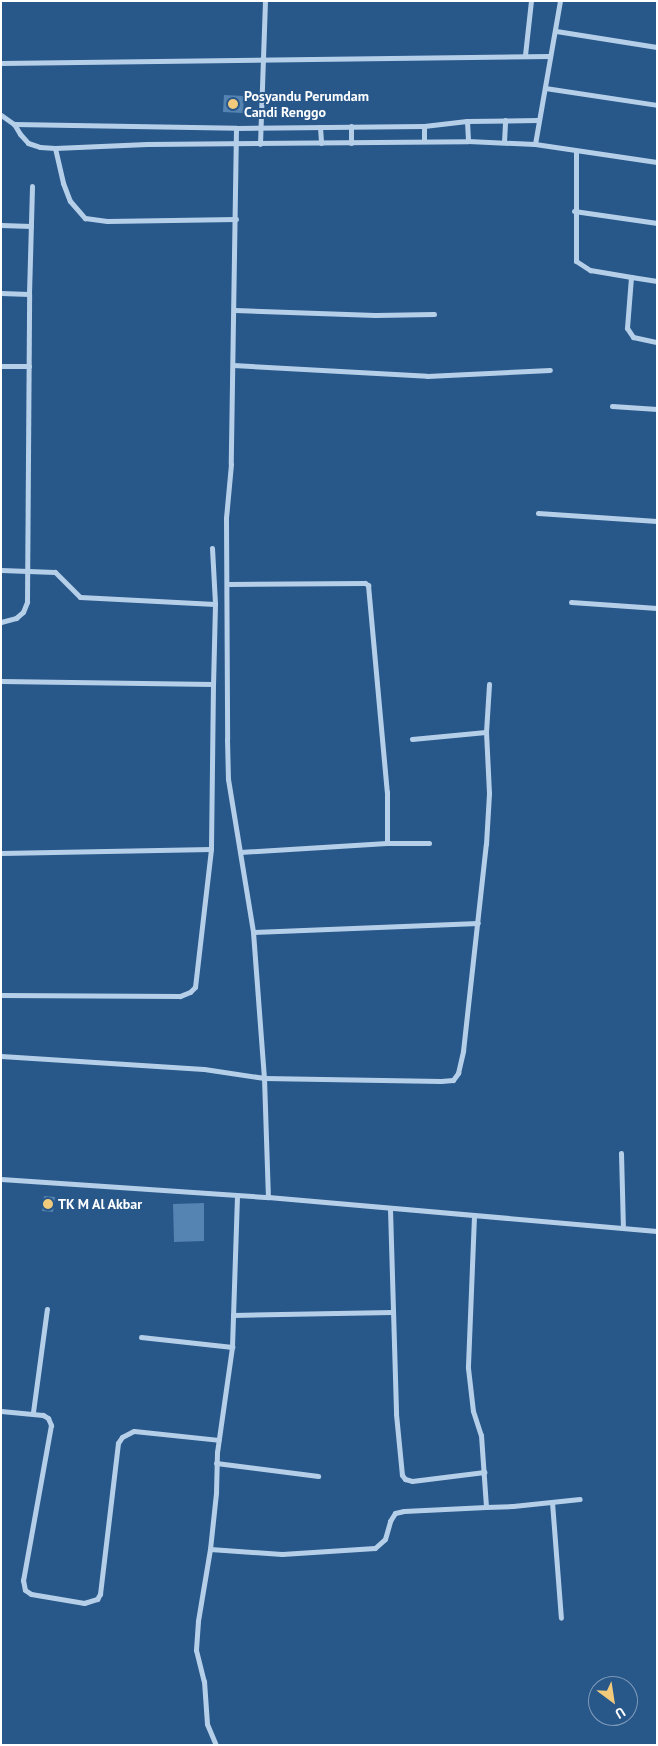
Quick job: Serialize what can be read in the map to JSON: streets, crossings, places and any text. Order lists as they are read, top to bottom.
{
  "places": ["Posyandu Perumdam Candi Renggo", "TK M Al Akbar"],
  "north": "bottom right"
}
